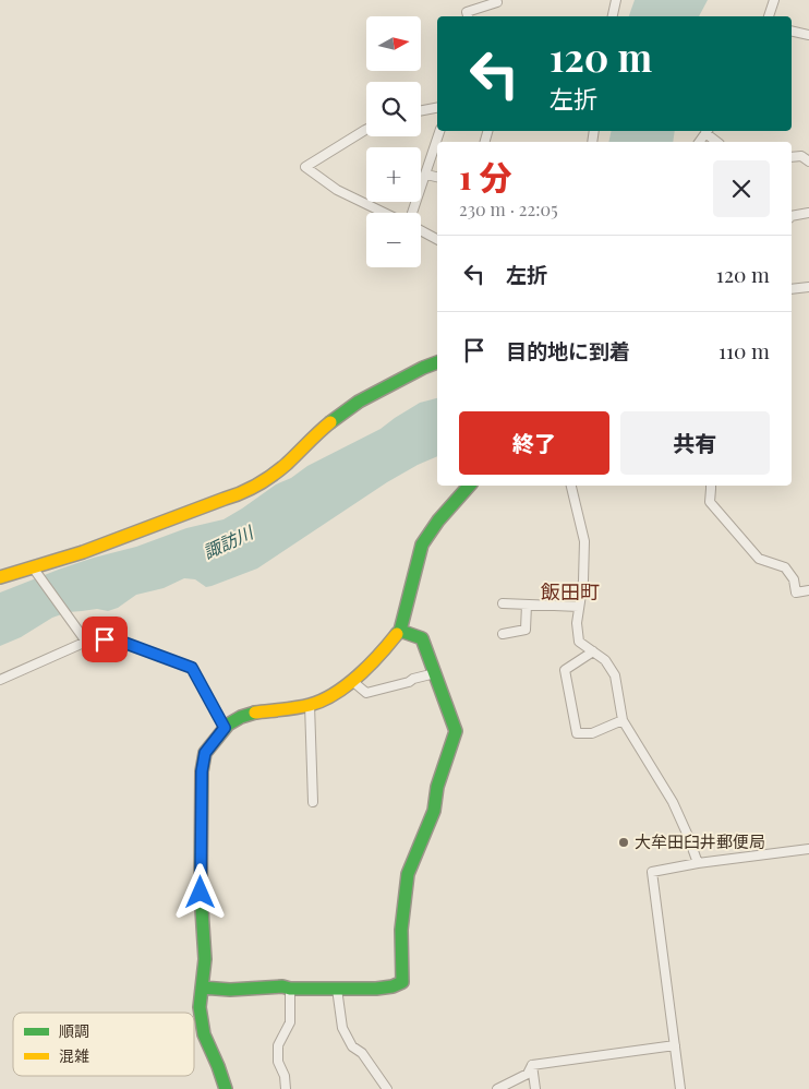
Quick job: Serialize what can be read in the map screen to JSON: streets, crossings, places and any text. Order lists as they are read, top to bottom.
{
  "districts": ["飯田町"],
  "water": ["諏訪川"],
  "places": ["大牟田臼井郵便局"],
  "legend": ["順調", "混雑"],
  "north": "right",
  "page": {
    "map_buttons": ["+", "−"],
    "turn": ["120 m", "左折"],
    "heading": ["1 分", "230 m · 22:05"],
    "list": [
      {
        "name": "左折",
        "value": "120 m"
      },
      {
        "name": "目的地に到着",
        "value": "110 m"
      }
    ],
    "buttons": ["終了", "共有"]
  }
}
